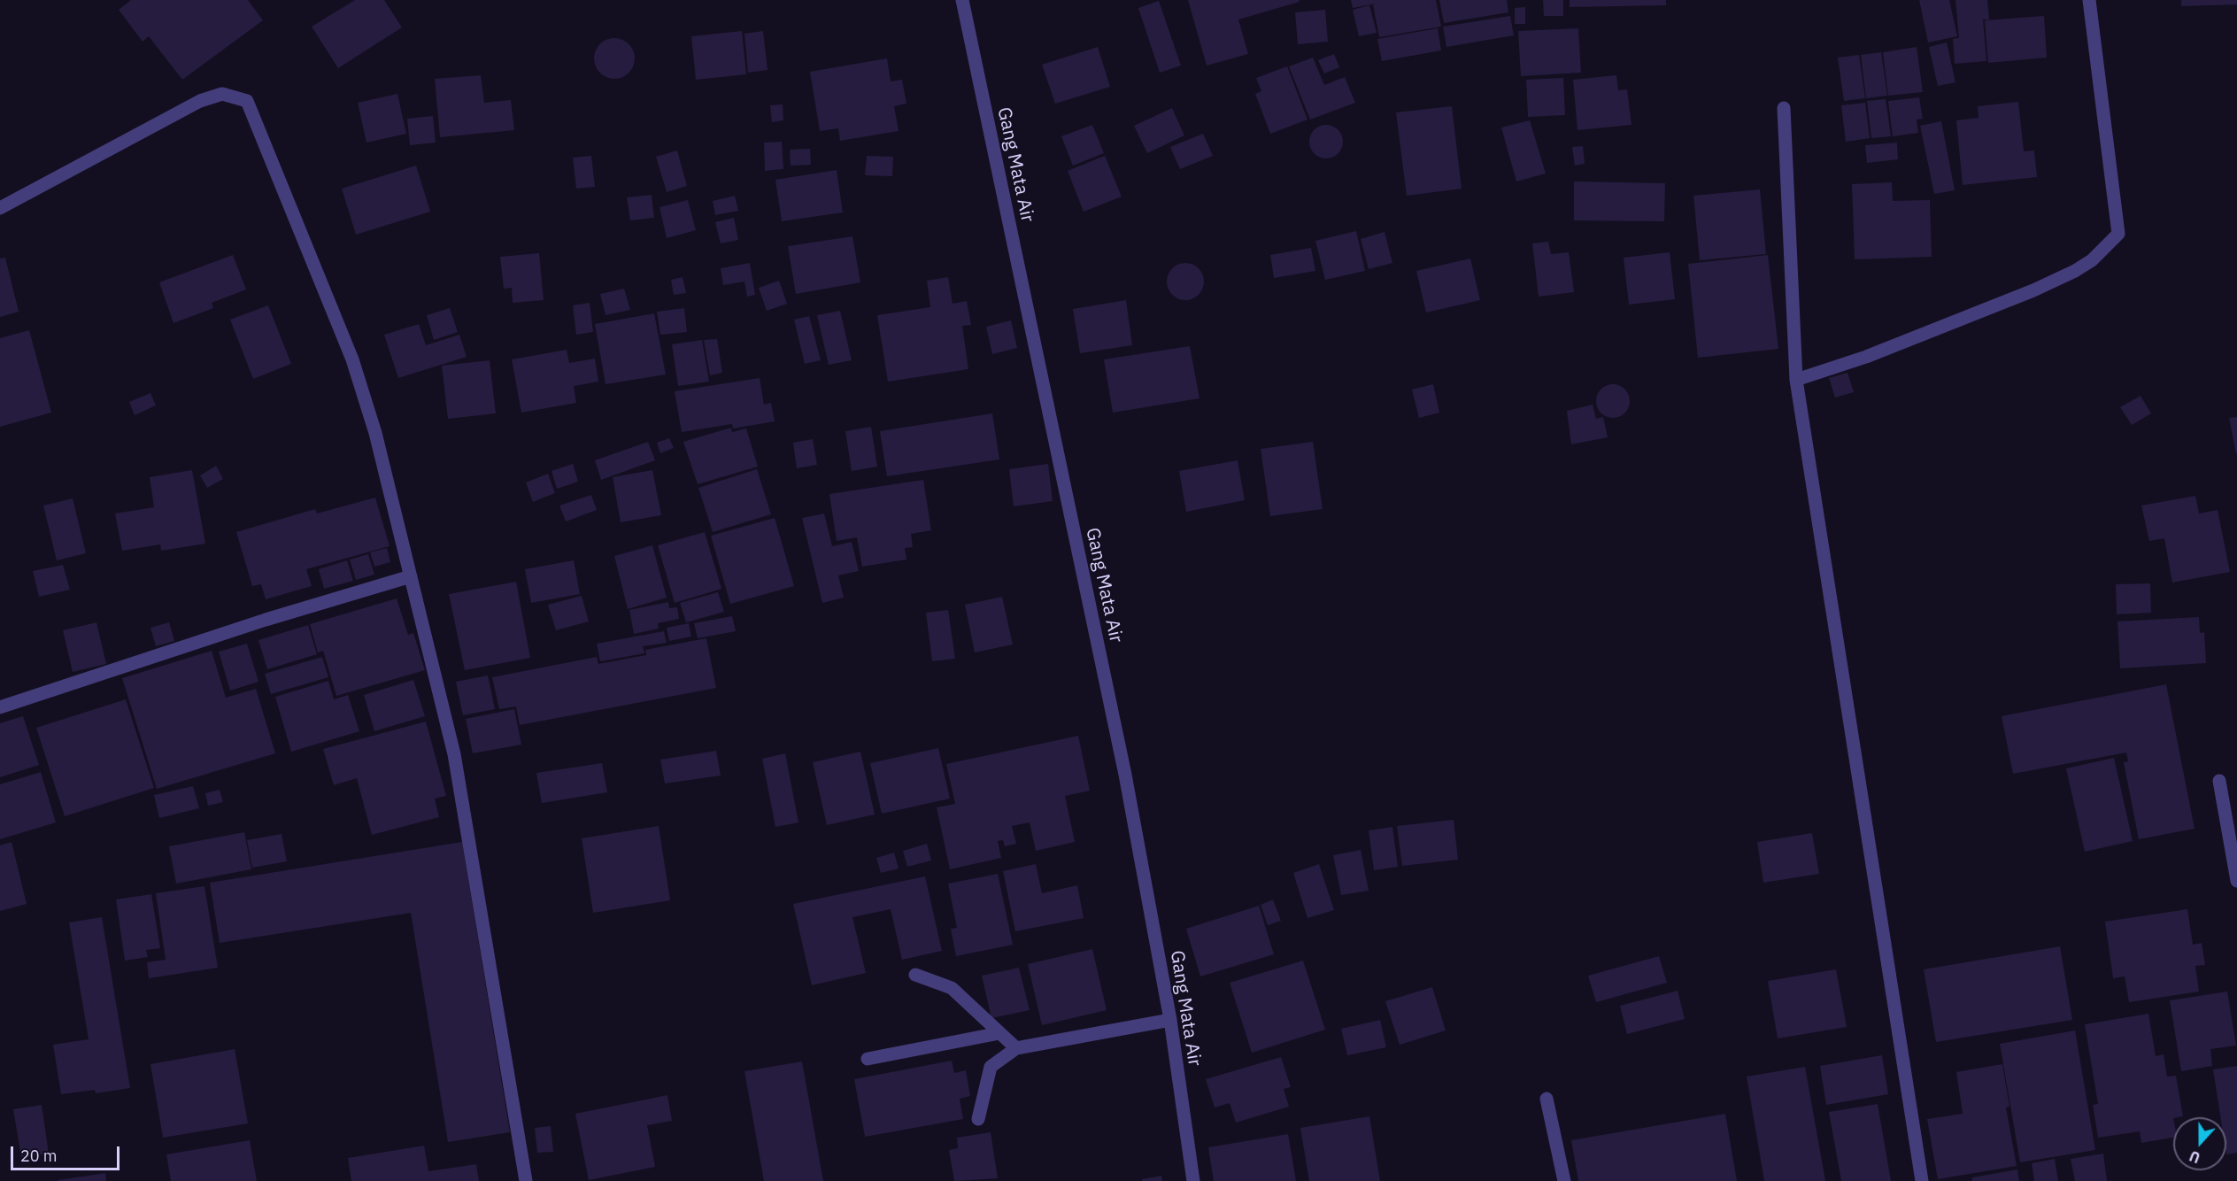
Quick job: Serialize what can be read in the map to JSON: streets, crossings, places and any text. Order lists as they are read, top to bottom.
{
  "streets": {
    "street": ["Gang Mata Air"]
  },
  "scale_bar": "20 m",
  "north": "bottom"
}
